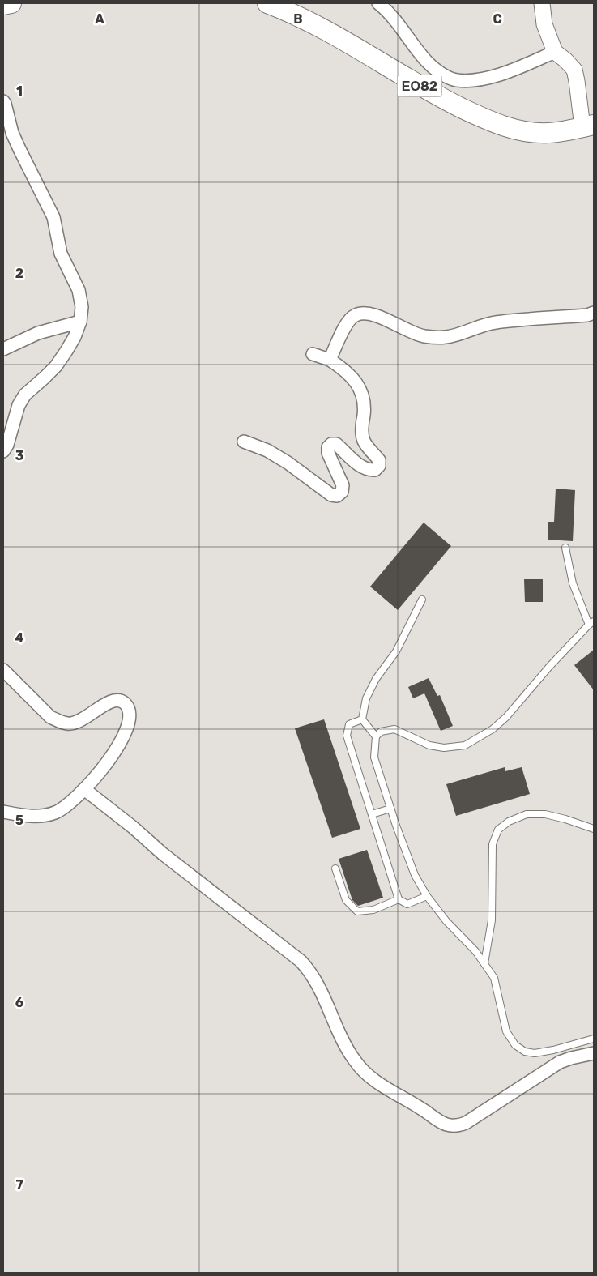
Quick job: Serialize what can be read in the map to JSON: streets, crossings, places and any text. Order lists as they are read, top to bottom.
{
  "streets": {
    "main road": ["ΕΟ82"]
  },
  "grid": {
    "columns": ["A", "B", "C"],
    "rows": [
      "1",
      "2",
      "3",
      "4",
      "5",
      "6",
      "7"
    ]
  }
}
